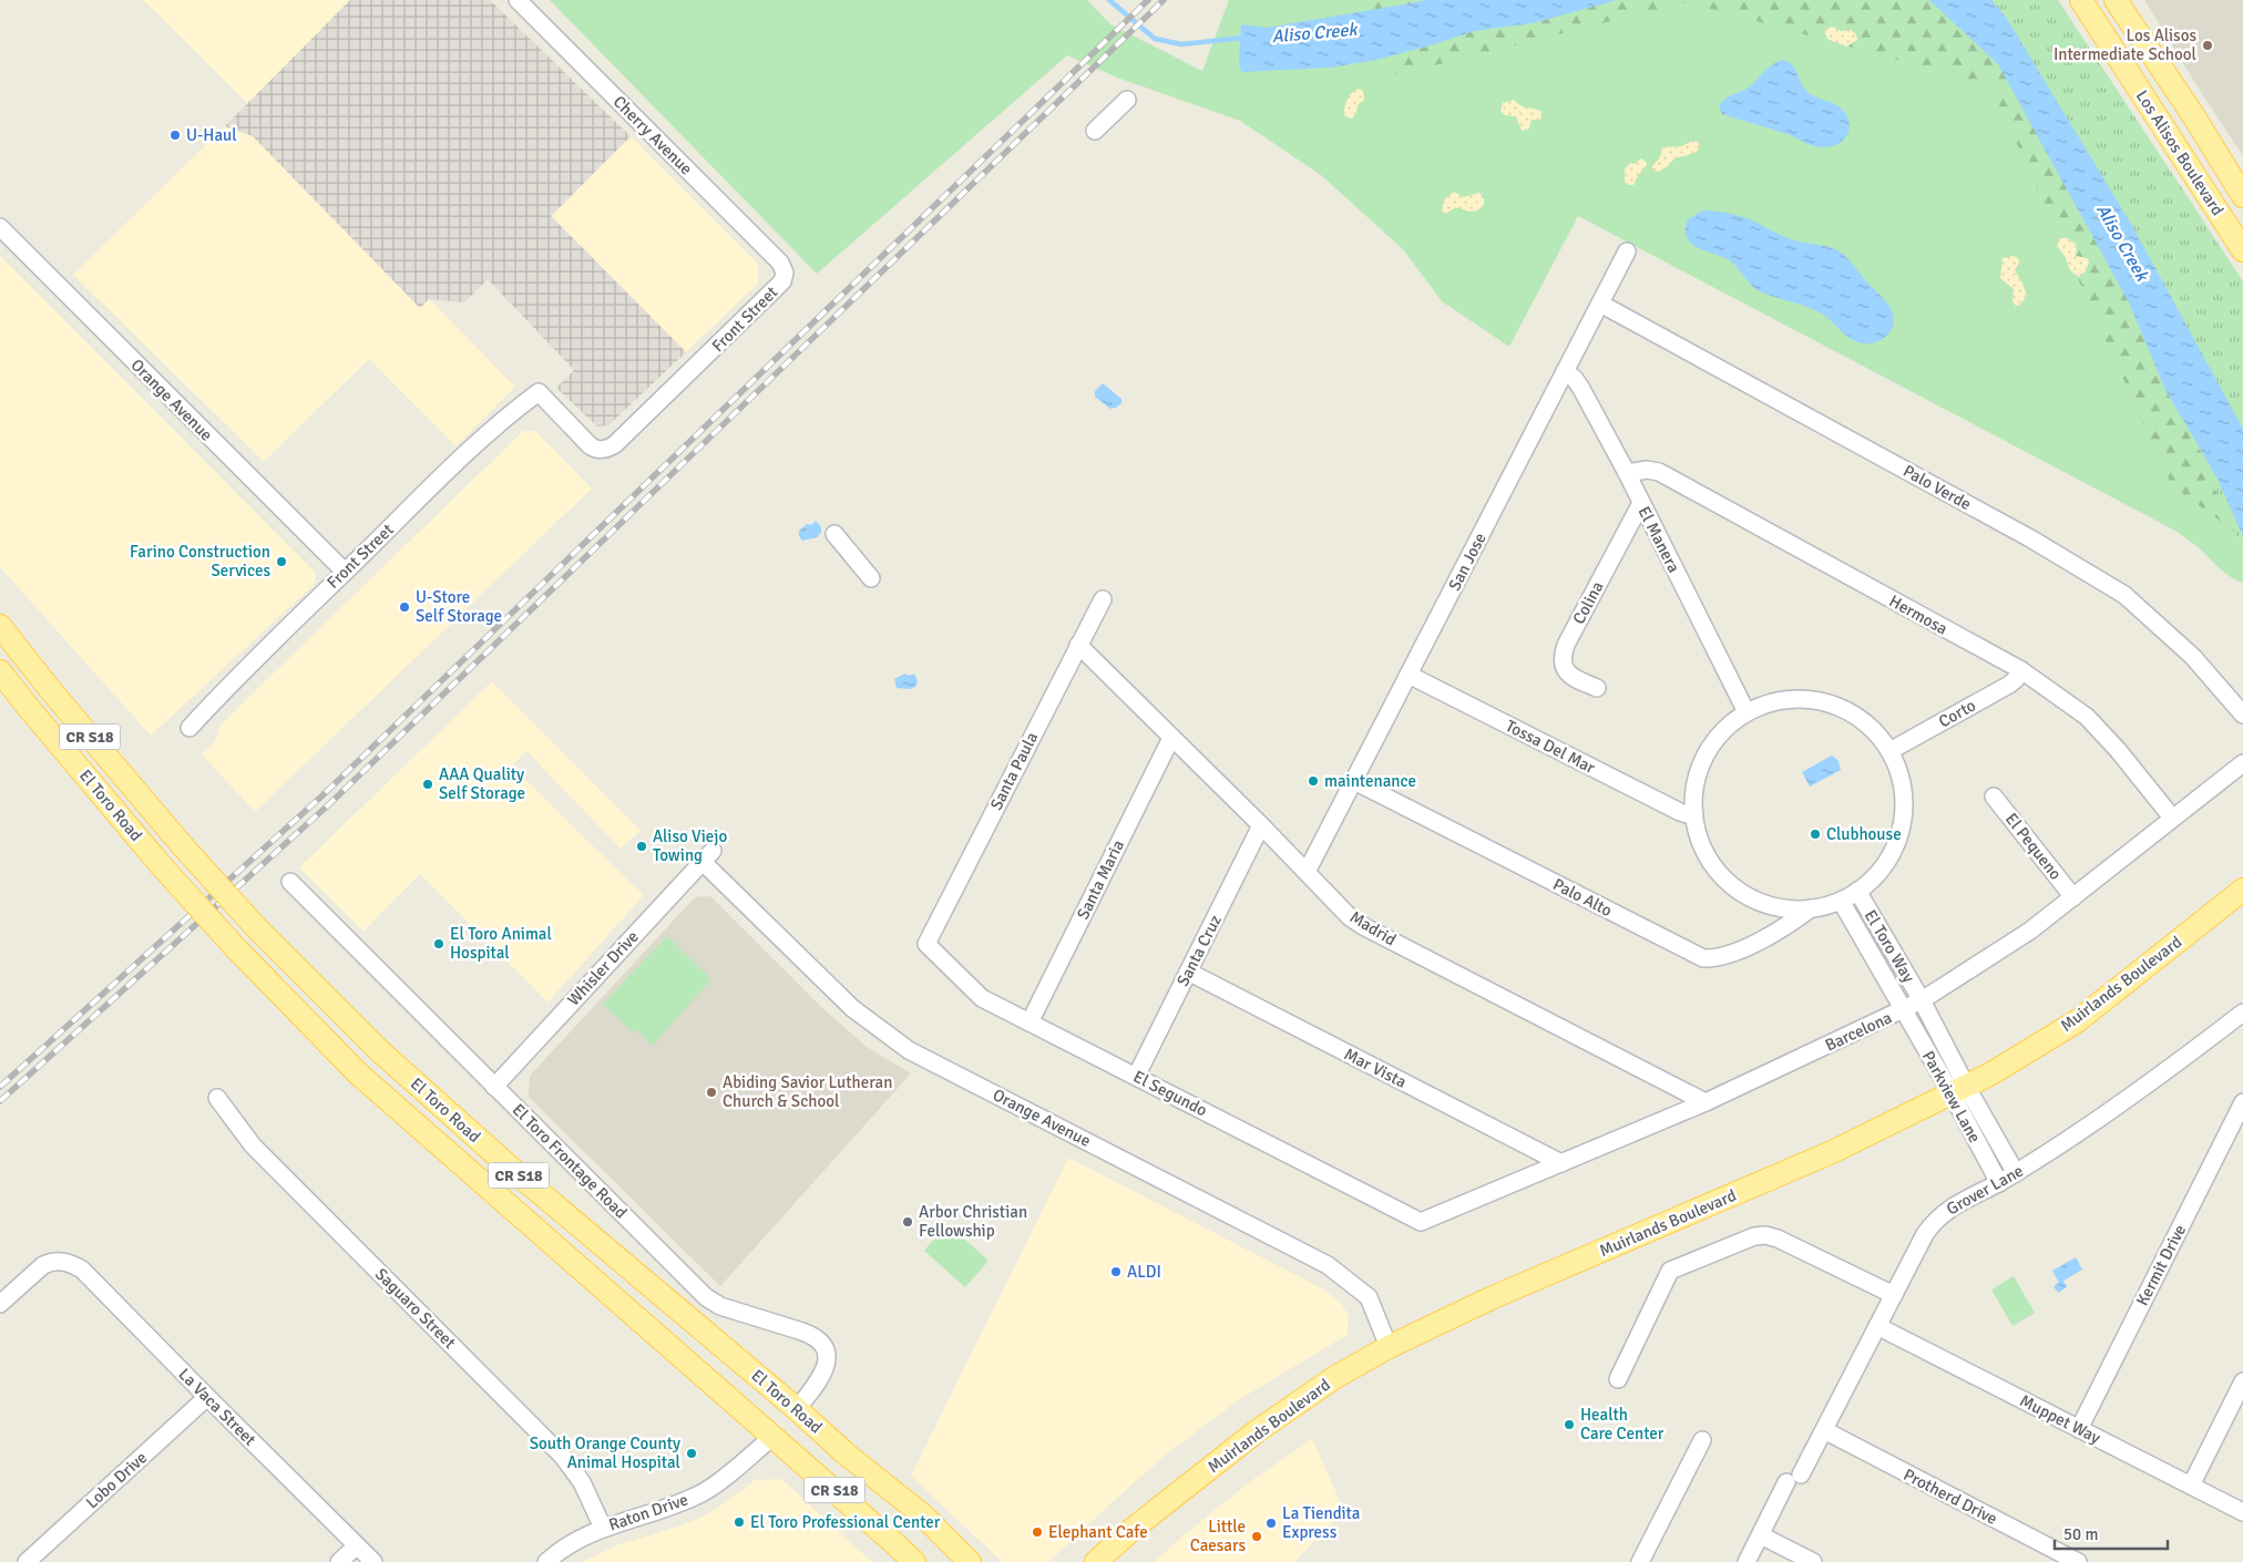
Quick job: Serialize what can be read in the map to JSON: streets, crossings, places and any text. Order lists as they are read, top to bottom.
{
  "streets": {
    "main road": [
      "Los Alisos Boulevard",
      "CR S18",
      "El Toro Road",
      "Muirlands Boulevard"
    ],
    "street": [
      "Cherry Avenue",
      "Front Street",
      "Orange Avenue",
      "Palo Verde",
      "El Manera",
      "San Jose",
      "Colina",
      "Hermosa",
      "Corto",
      "Tossa Del Mar",
      "Santa Paula",
      "El Pequeno",
      "Santa Maria",
      "Palo Alto",
      "Madrid",
      "El Toro Way",
      "Santa Cruz",
      "Whisler Drive",
      "Barcelona",
      "Mar Vista",
      "El Segundo",
      "Parkview Lane",
      "El Toro Frontage Road",
      "Grover Lane",
      "Kermit Drive",
      "Saguaro Street",
      "La Vaca Street",
      "Muppet Way",
      "Lobo Drive",
      "Protherd Drive",
      "Raton Drive"
    ]
  },
  "crossings": [
    ["Cherry Avenue", "Front Street"],
    ["Front Street", "Orange Avenue"],
    ["Orange Avenue", "Whisler Drive"],
    ["Orange Avenue", "Muirlands Boulevard"],
    ["Palo Verde", "San Jose"],
    ["El Manera", "San Jose"],
    ["El Manera", "Colina"],
    ["El Manera", "Hermosa"],
    ["San Jose", "Tossa Del Mar"],
    ["San Jose", "Palo Alto"],
    ["San Jose", "Madrid"],
    ["Hermosa", "Corto"],
    ["Hermosa", "Barcelona"],
    ["Santa Paula", "Madrid"],
    ["Santa Paula", "El Segundo"],
    ["El Toro Road", "El Toro Frontage Road"],
    ["El Toro Road", "Raton Drive"],
    ["El Pequeno", "Barcelona"],
    ["Santa Maria", "Madrid"],
    ["Santa Maria", "El Segundo"],
    ["Madrid", "Santa Cruz"],
    ["Madrid", "Barcelona"],
    ["El Toro Way", "Barcelona"],
    ["El Toro Way", "Parkview Lane"],
    ["Santa Cruz", "Mar Vista"],
    ["Santa Cruz", "El Segundo"],
    ["Whisler Drive", "El Toro Frontage Road"],
    ["Muirlands Boulevard", "Parkview Lane"],
    ["Barcelona", "Mar Vista"],
    ["Barcelona", "El Segundo"],
    ["Barcelona", "Parkview Lane"],
    ["Parkview Lane", "Grover Lane"],
    ["Grover Lane", "Muppet Way"],
    ["Grover Lane", "Protherd Drive"],
    ["Kermit Drive", "Muppet Way"],
    ["Saguaro Street", "Raton Drive"],
    ["La Vaca Street", "Lobo Drive"]
  ],
  "water": ["Aliso Creek"],
  "places": [
    "Los Alisos Intermediate School",
    "U-Haul",
    "Farino Construction Services",
    "U-Store Self Storage",
    "maintenance",
    "AAA Quality Self Storage",
    "Clubhouse",
    "Aliso Viejo Towing",
    "El Toro Animal Hospital",
    "Abiding Savior Lutheran Church & School",
    "Arbor Christian Fellowship",
    "ALDI",
    "Health Care Center",
    "South Orange County Animal Hospital",
    "El Toro Professional Center",
    "La Tiendita Express",
    "Elephant Cafe",
    "Little Caesars"
  ],
  "scale_bar": "50 m"
}
